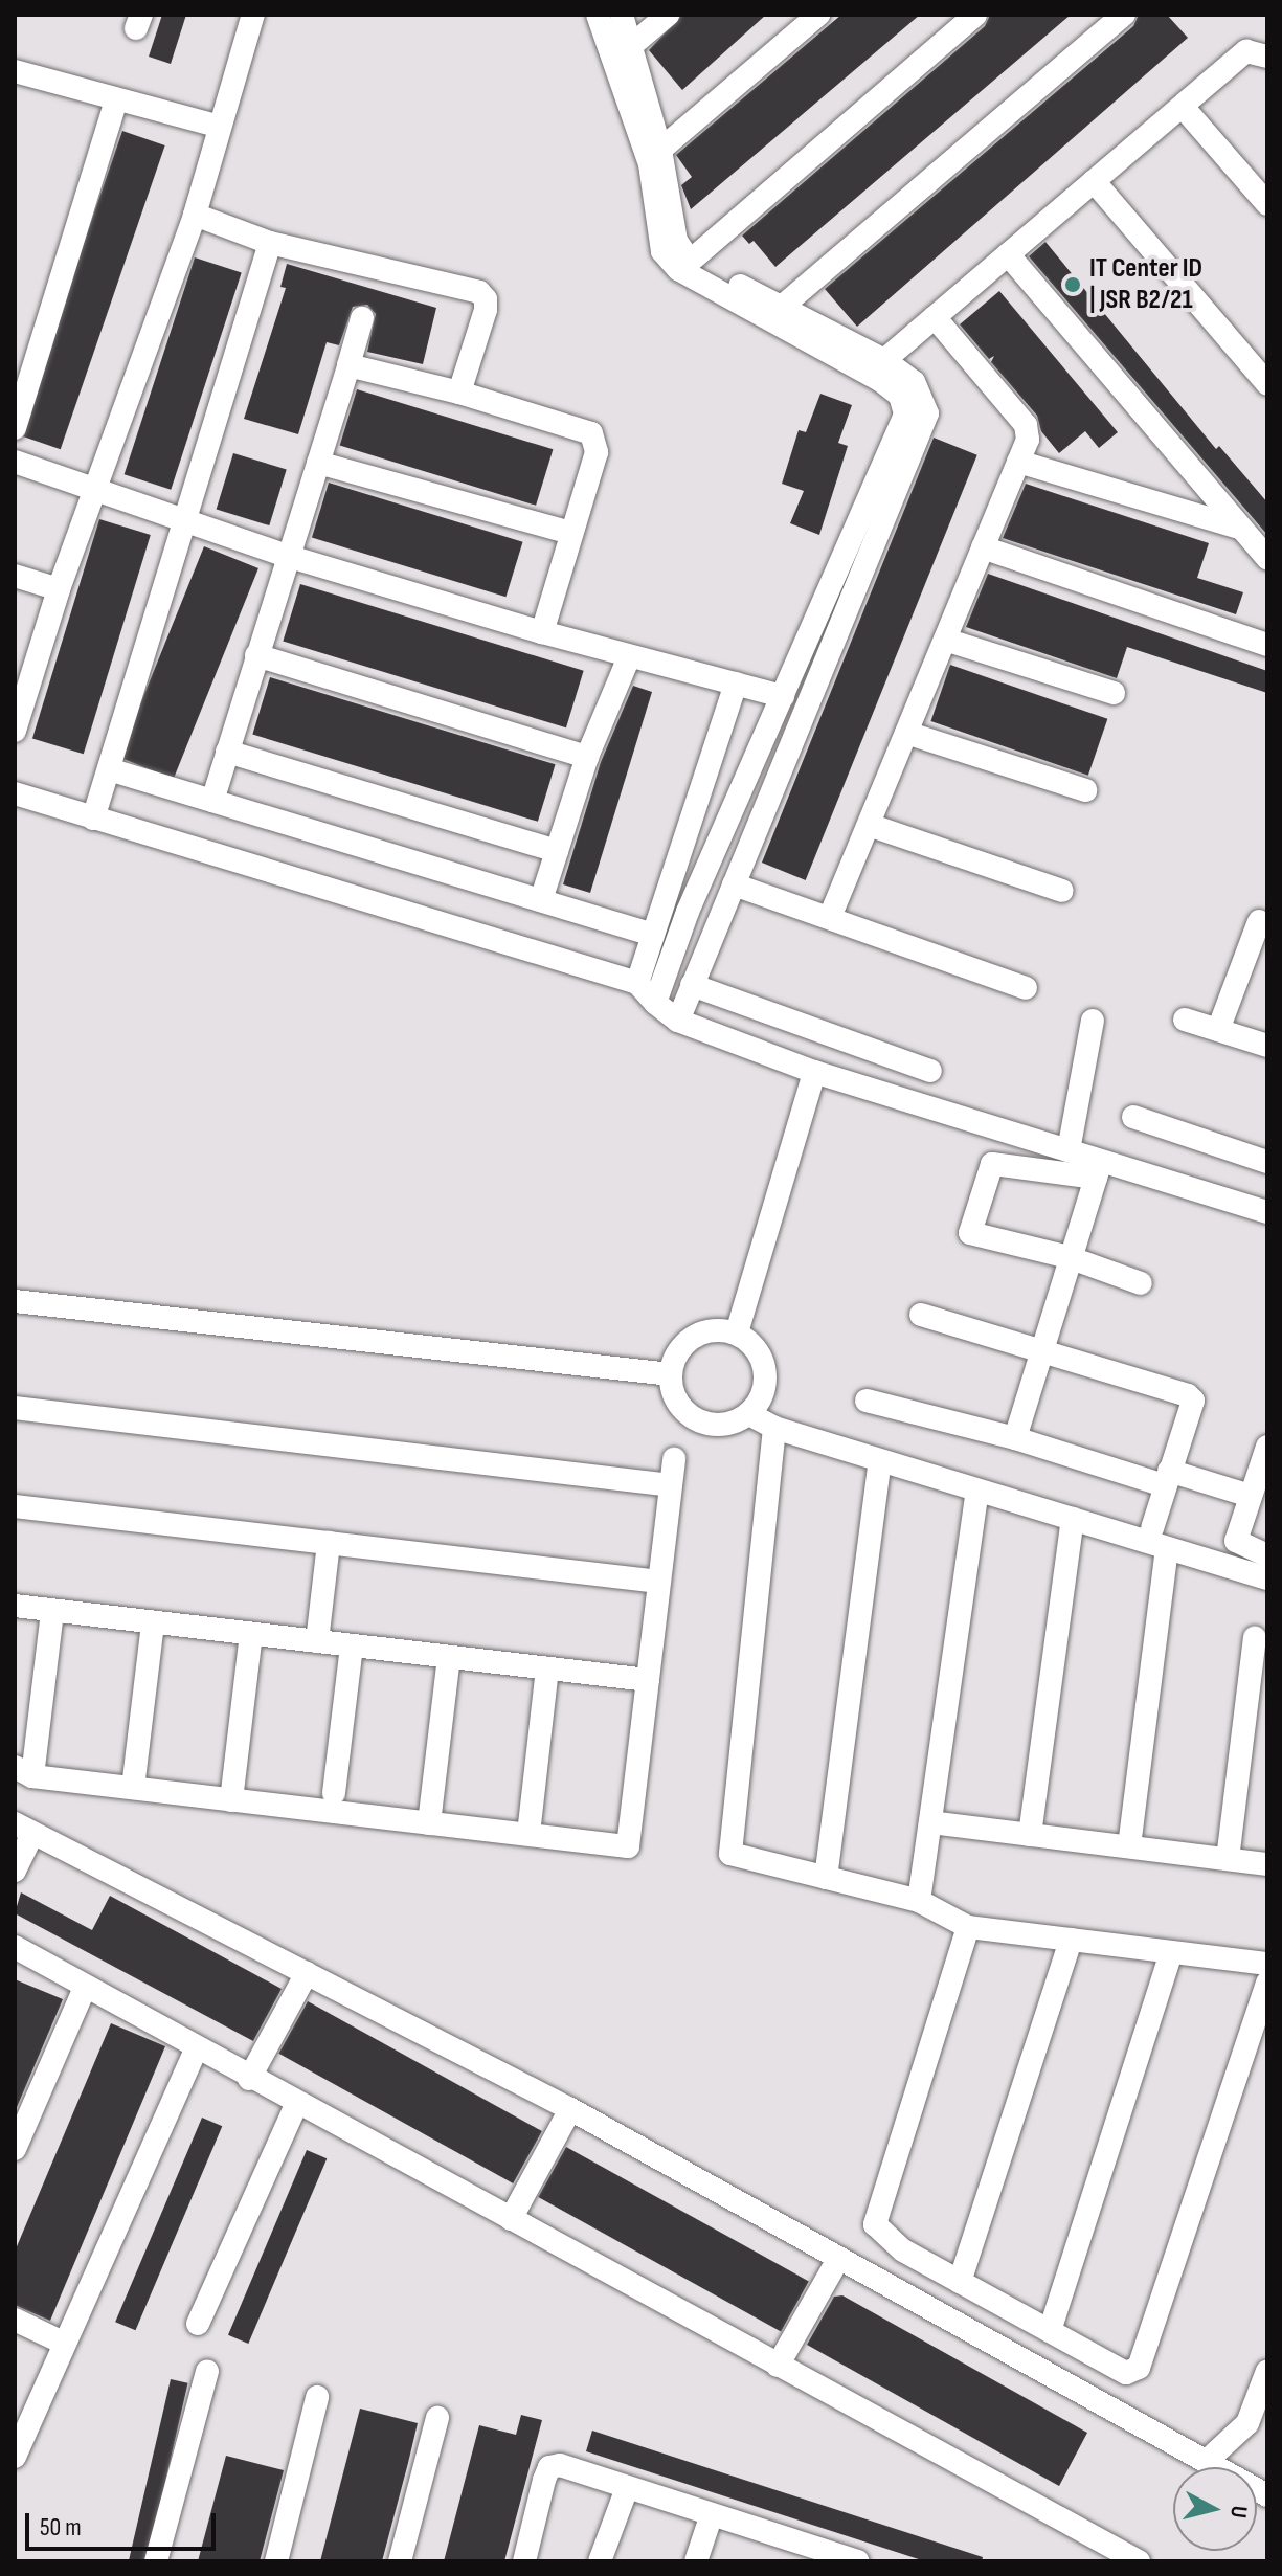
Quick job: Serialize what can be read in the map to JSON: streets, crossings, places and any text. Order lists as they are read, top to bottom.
{
  "places": ["IT Center ID | JSR B2/21"],
  "scale_bar": "50 m",
  "north": "right"
}
